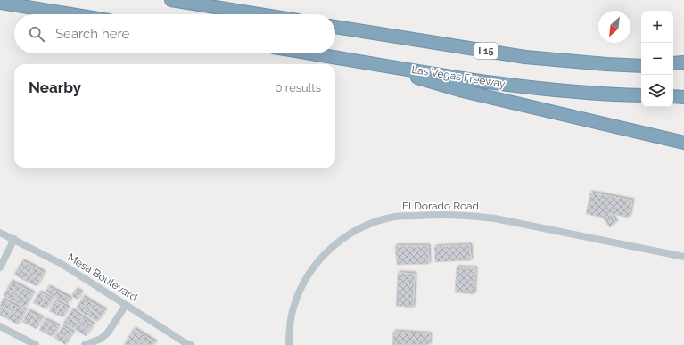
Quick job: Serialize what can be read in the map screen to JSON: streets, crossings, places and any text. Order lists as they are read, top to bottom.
{
  "streets": {
    "highway": ["I 15", "Las Vegas Freeway"],
    "street": ["El Dorado Road", "Mesa Boulevard"]
  },
  "north": "bottom left",
  "page": {
    "map_buttons": ["+", "−"],
    "search": "Search here",
    "heading": ["Nearby", "0 results"]
  }
}
